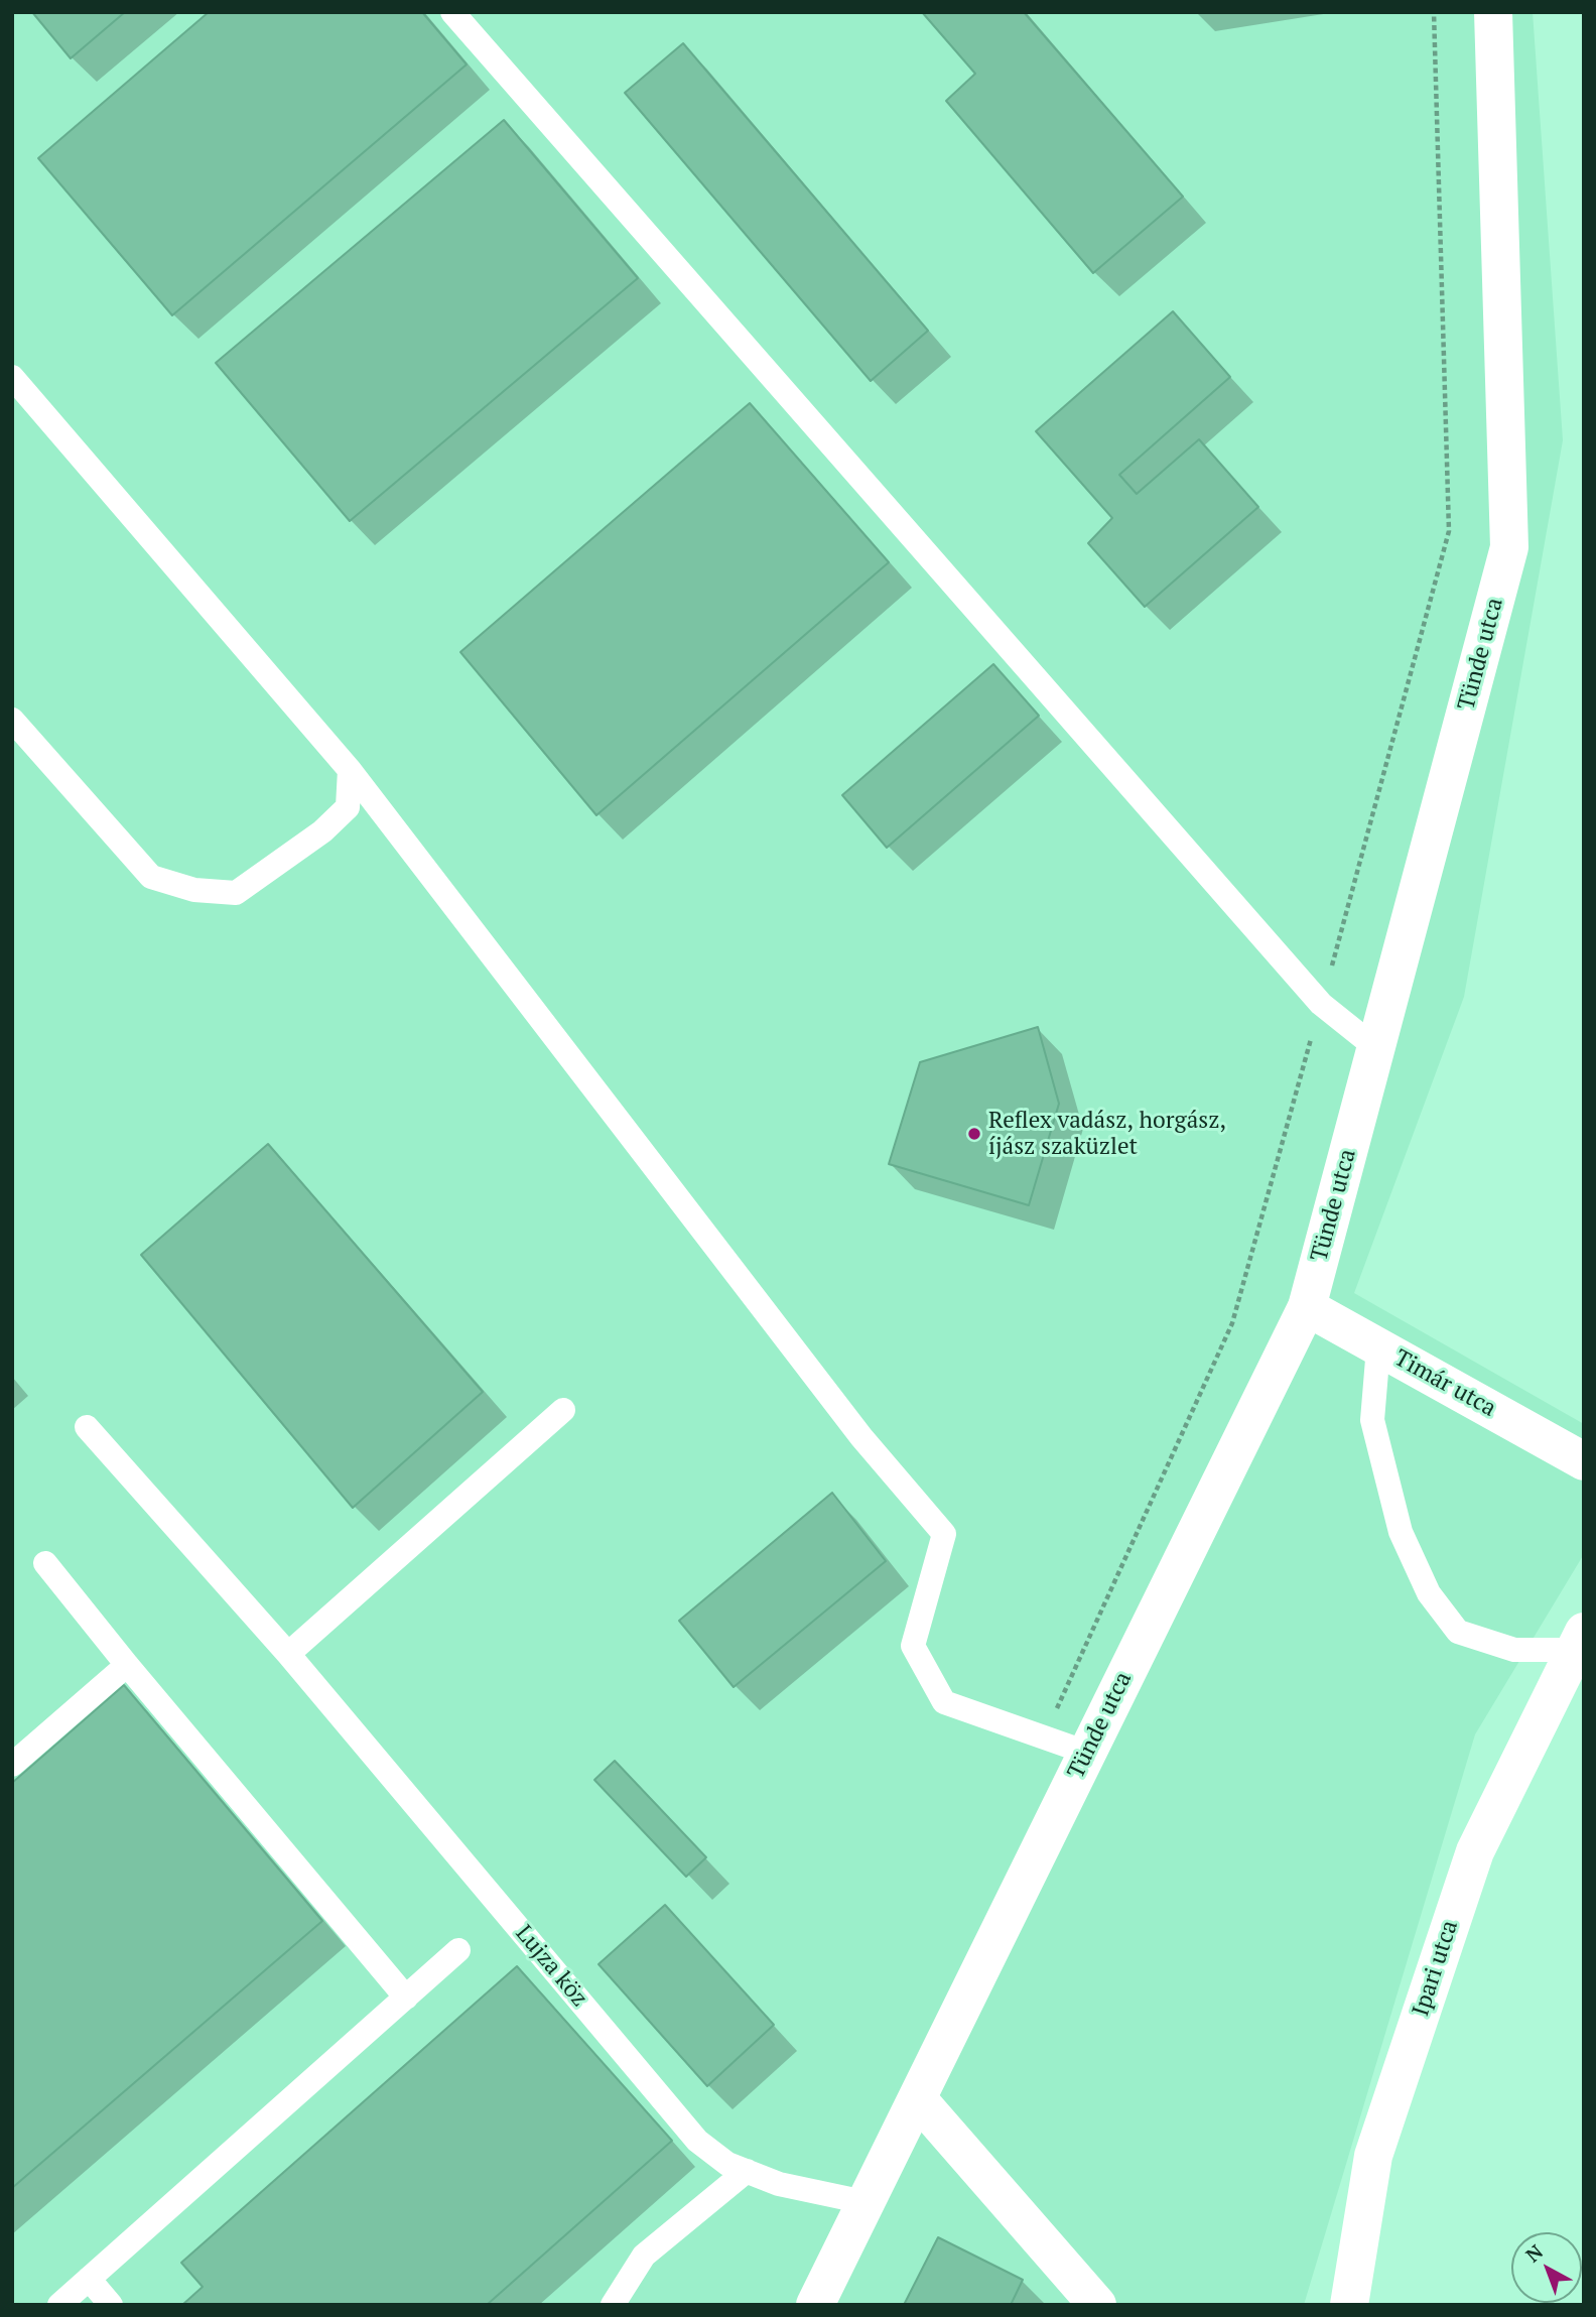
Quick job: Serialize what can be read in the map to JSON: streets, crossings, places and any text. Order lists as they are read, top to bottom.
{
  "streets": {
    "street": ["Tünde utca", "Timár utca", "Ipari utca"],
    "lane": ["Lujza köz"]
  },
  "crossings": [
    ["Tünde utca", "Timár utca"],
    ["Tünde utca", "Lujza köz"]
  ],
  "places": ["Reflex vadász, horgász, íjász szaküzlet"],
  "north": "top left"
}
